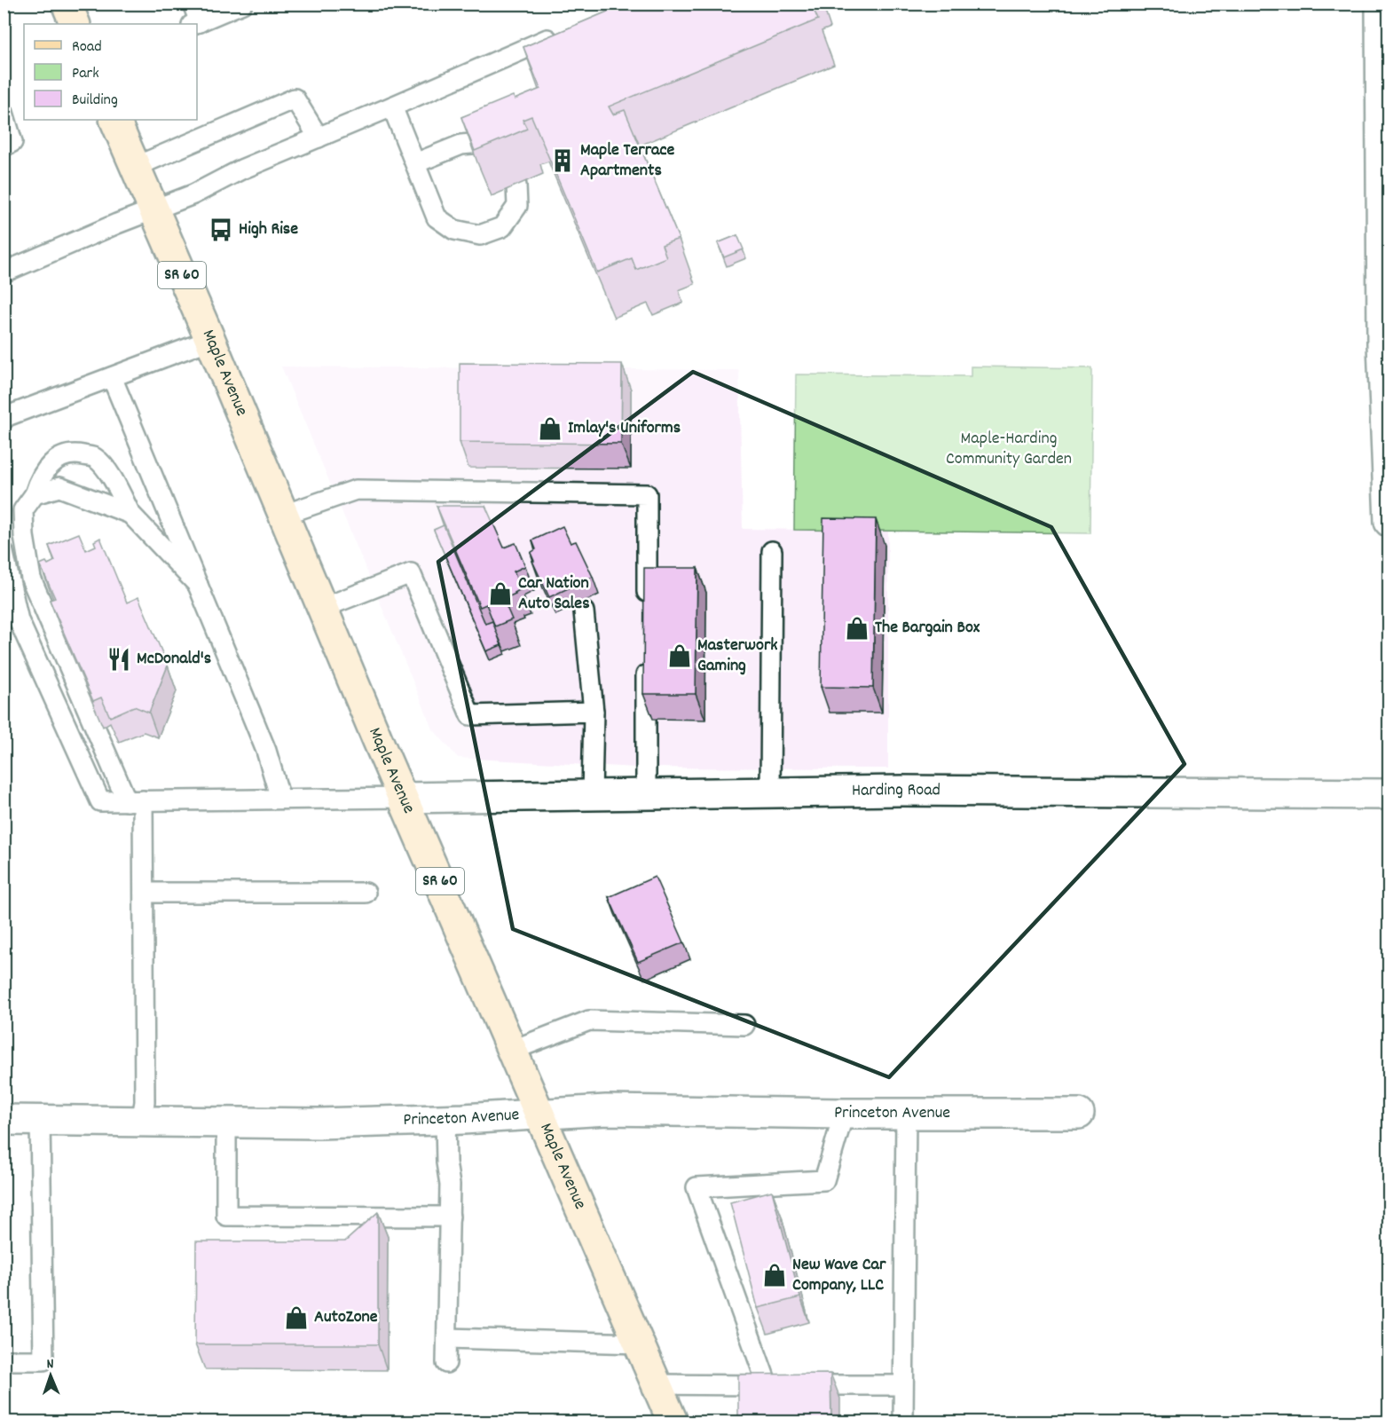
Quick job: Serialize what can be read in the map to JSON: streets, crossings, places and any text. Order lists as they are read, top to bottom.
{
  "streets": {
    "main road": ["SR 60", "Maple Avenue"],
    "street": ["Harding Road", "Princeton Avenue"]
  },
  "crossings": [
    ["Maple Avenue", "Harding Road"],
    ["Maple Avenue", "Princeton Avenue"]
  ],
  "parks": ["Maple-Harding Community Garden"],
  "places": {
    "building": ["Maple Terrace Apartments"],
    "bus stop": ["High Rise"],
    "shop": [
      "Imlay's Uniforms",
      "Car Nation Auto Sales",
      "The Bargain Box",
      "Masterwork Gaming",
      "New Wave Car Company, LLC",
      "AutoZone"
    ],
    "restaurant": ["McDonald's"]
  },
  "legend": ["Road", "Park", "Building"],
  "north": "top"
}
